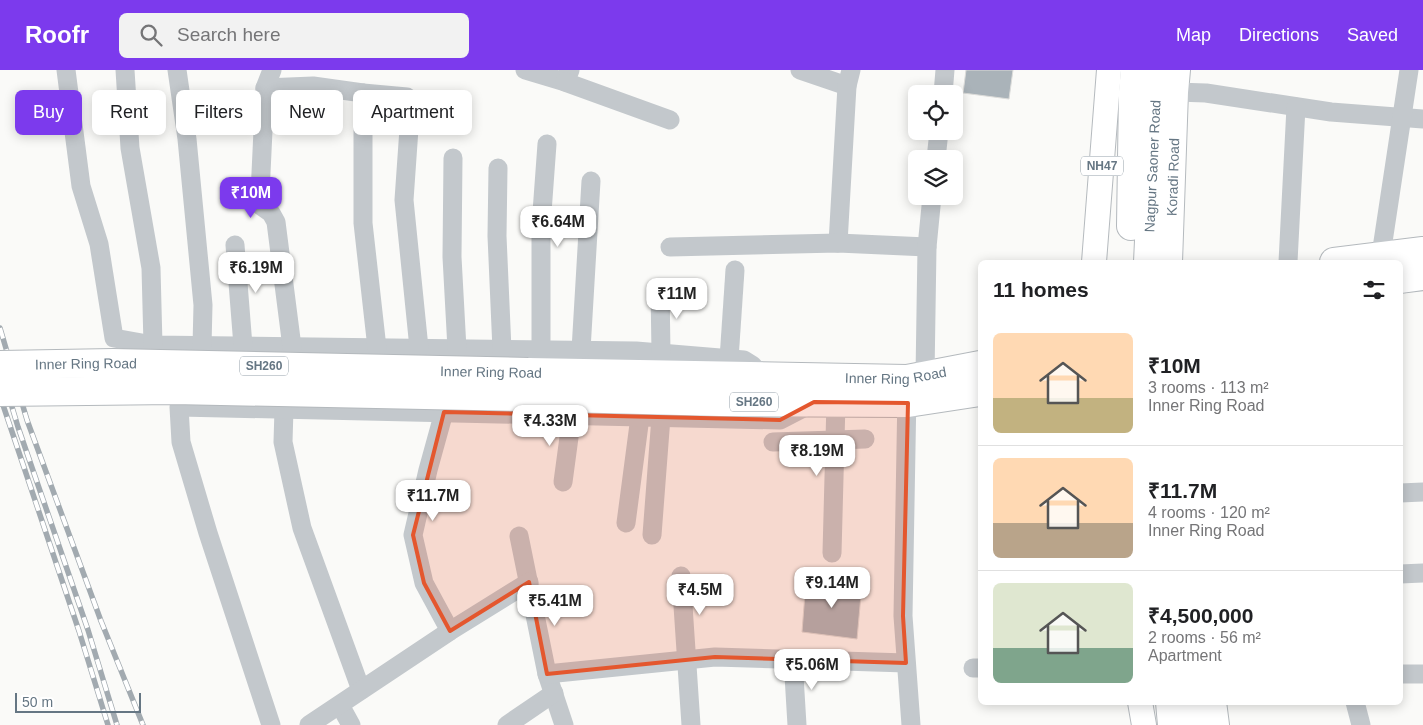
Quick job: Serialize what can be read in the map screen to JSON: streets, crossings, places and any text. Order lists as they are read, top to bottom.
{
  "streets": {
    "highway": [
      "NH47",
      "Nagpur Saoner Road",
      "Inner Ring Road",
      "SH260"
    ],
    "main road": ["Koradi Road"]
  },
  "scale_bar": "50 m",
  "page": {
    "header": "Roofr",
    "search": "Search here",
    "nav": ["Map", "Directions", "Saved"],
    "chip": [
      "Buy",
      "Rent",
      "Filters",
      "New",
      "Apartment"
    ],
    "price": [
      "₹10M",
      "₹6.64M",
      "₹6.19M",
      "₹11M",
      "₹4.33M",
      "₹8.19M",
      "₹11.7M",
      "₹9.14M",
      "₹4.5M",
      "₹5.41M",
      "₹5.06M"
    ],
    "heading": "11 homes",
    "list": [
      {
        "name": "₹10M",
        "note": "3 rooms · 113 m² · Inner Ring Road"
      },
      {
        "name": "₹11.7M",
        "note": "4 rooms · 120 m² · Inner Ring Road"
      },
      {
        "name": "₹4,500,000",
        "note": "2 rooms · 56 m² · Apartment"
      }
    ],
    "scale": "50 m"
  }
}
